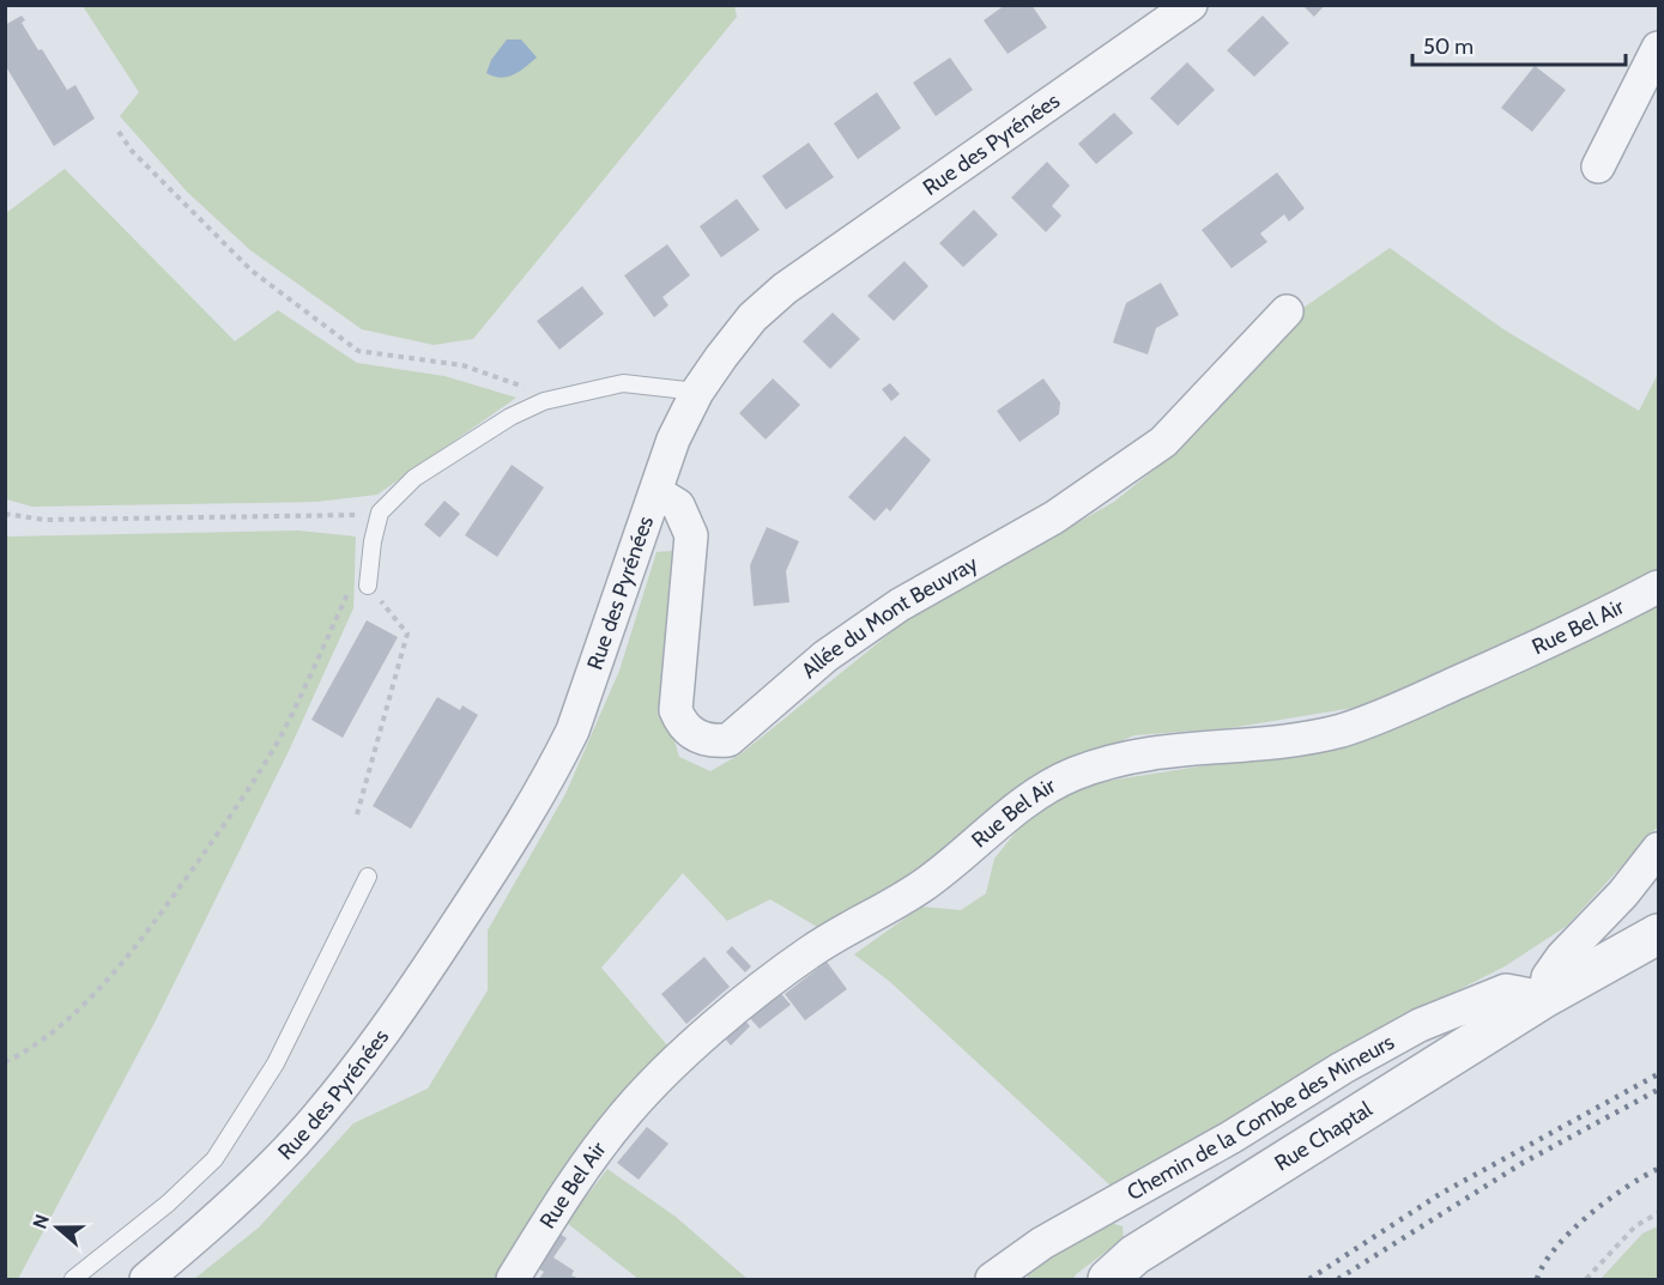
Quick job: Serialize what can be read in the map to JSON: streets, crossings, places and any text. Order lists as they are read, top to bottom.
{
  "streets": {
    "street": [
      "Rue des Pyrénées",
      "Allée du Mont Beuvray",
      "Rue Bel Air",
      "Chemin de la Combe des Mineurs",
      "Rue Chaptal"
    ]
  },
  "crossings": [
    ["Rue des Pyrénées", "Allée du Mont Beuvray"],
    ["Chemin de la Combe des Mineurs", "Rue Chaptal"]
  ],
  "scale_bar": "50 m",
  "north": "left"
}
